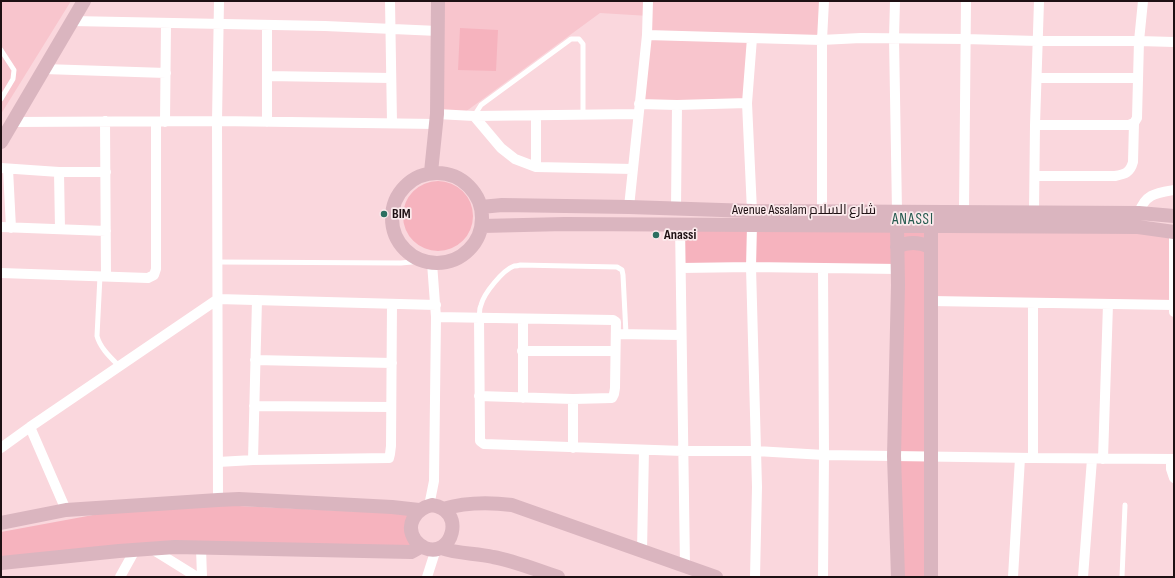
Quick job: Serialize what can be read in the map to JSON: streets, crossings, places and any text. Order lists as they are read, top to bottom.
{
  "streets": {
    "street": ["Avenue Assalam شارع السلام"]
  },
  "districts": ["ANASSI"],
  "places": ["BIM", "Anassi"]
}
